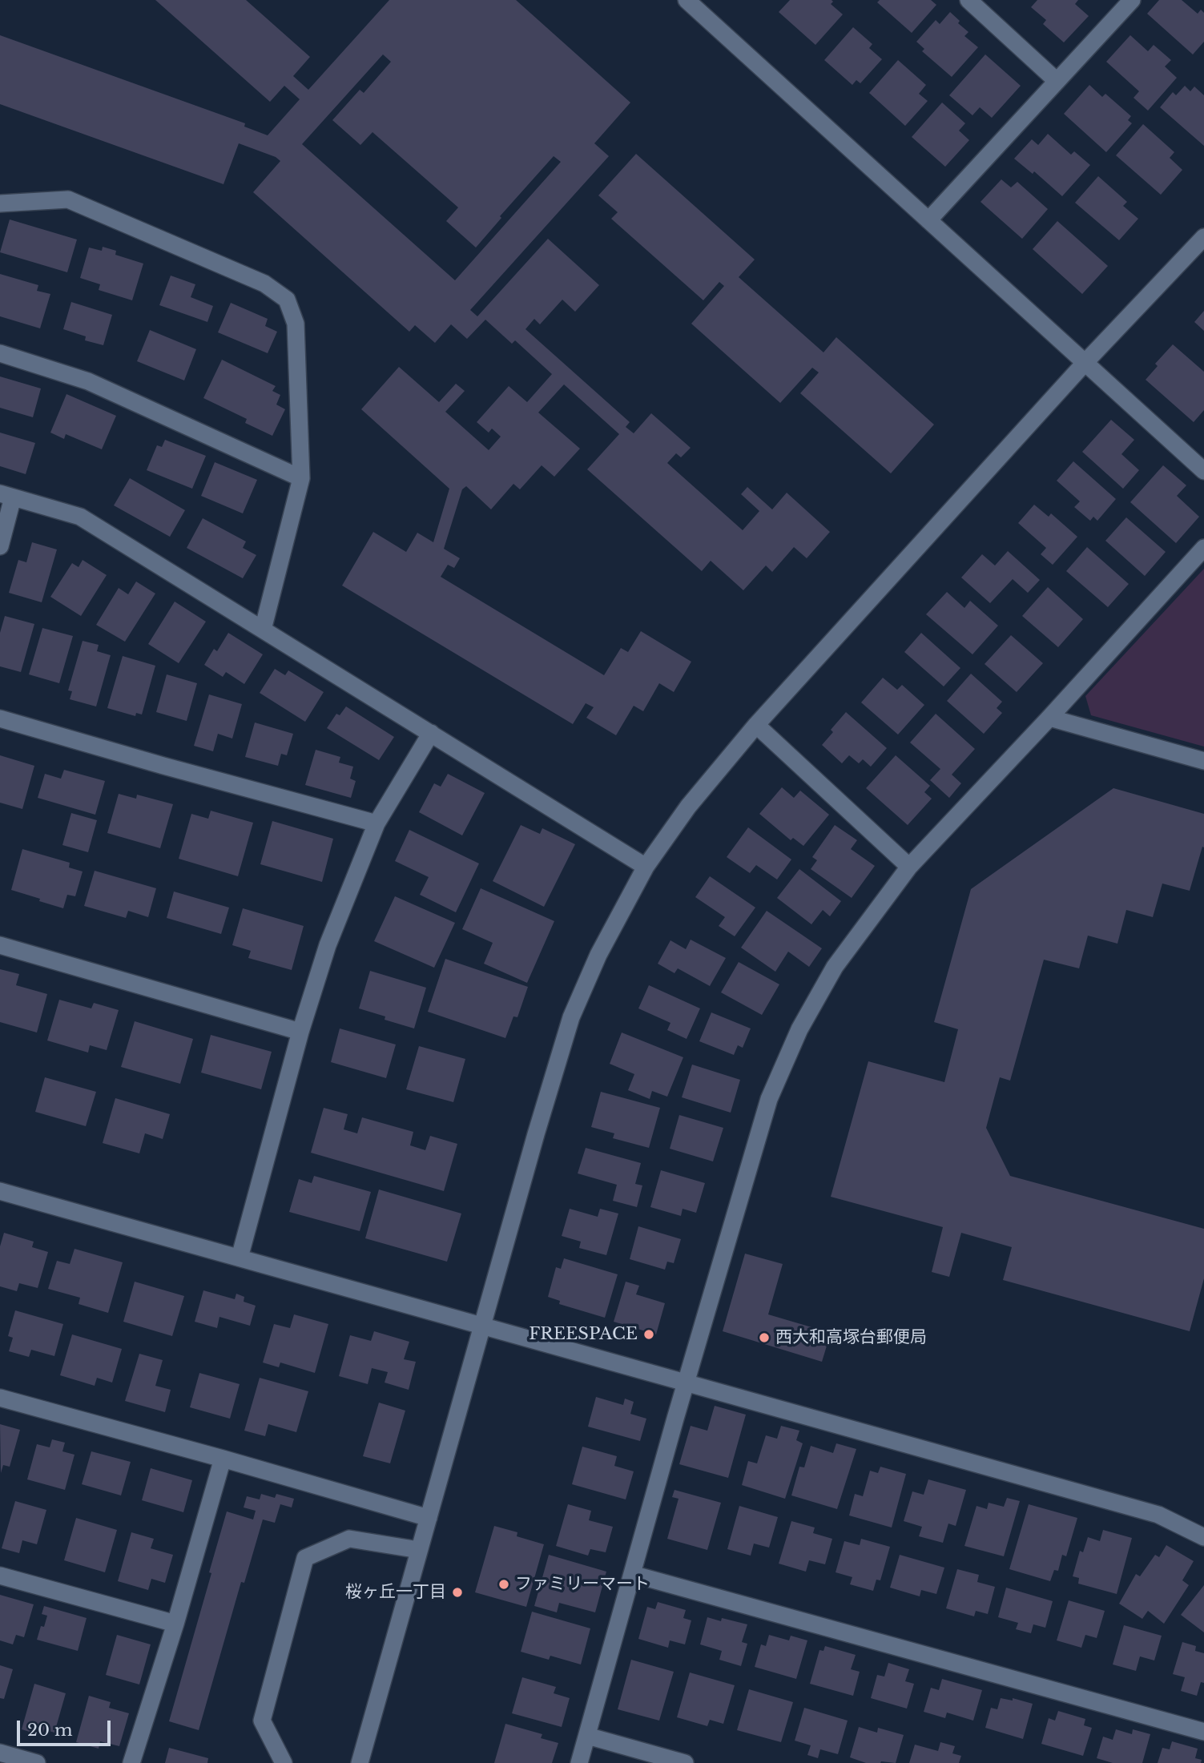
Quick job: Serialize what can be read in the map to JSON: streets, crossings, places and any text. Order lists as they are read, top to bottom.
{
  "places": [
    "FREESPACE",
    "西大和高塚台郵便局",
    "ファミリーマート",
    "桜ヶ丘一丁目"
  ],
  "scale_bar": "20 m"
}
